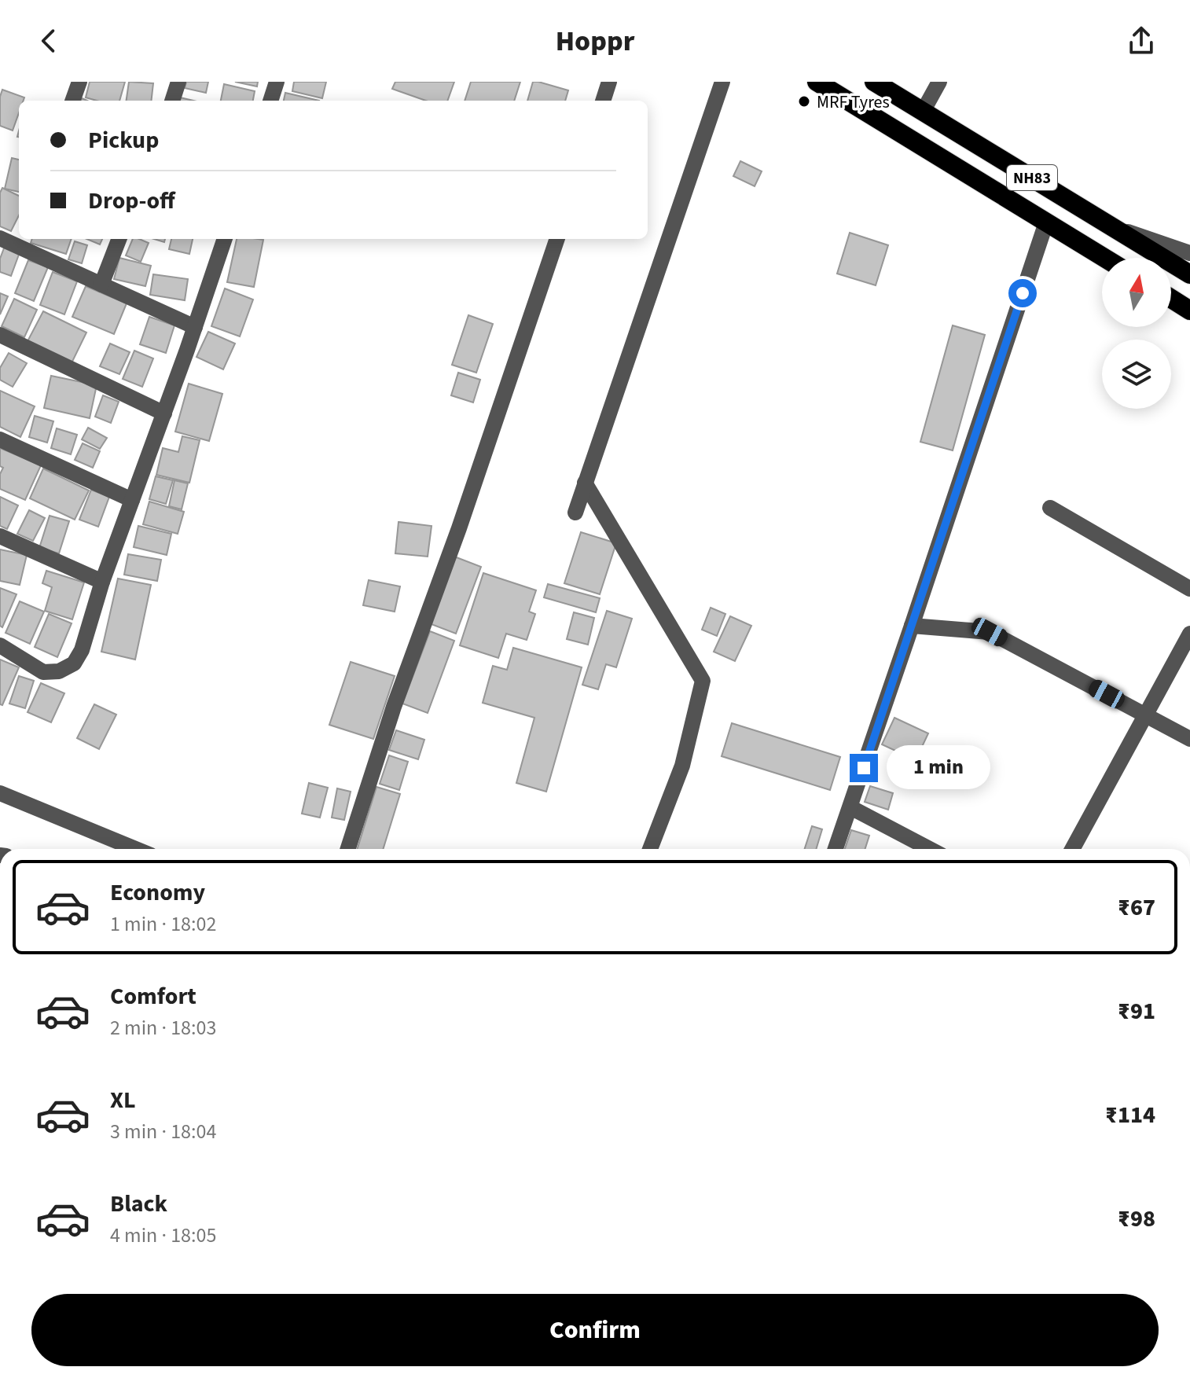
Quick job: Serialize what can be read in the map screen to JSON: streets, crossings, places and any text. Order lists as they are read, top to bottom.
{
  "streets": {
    "highway": ["NH83"]
  },
  "places": ["MRF Tyres"],
  "north": "top",
  "page": {
    "header": "Hoppr",
    "banner": ["Pickup", "Drop-off"],
    "bubble": "1 min",
    "list": [
      {
        "name": "Economy",
        "note": "1 min · 18:02",
        "value": "₹67"
      },
      {
        "name": "Comfort",
        "note": "2 min · 18:03",
        "value": "₹91"
      },
      {
        "name": "XL",
        "note": "3 min · 18:04",
        "value": "₹114"
      },
      {
        "name": "Black",
        "note": "4 min · 18:05",
        "value": "₹98"
      }
    ],
    "buttons": "Confirm"
  }
}
